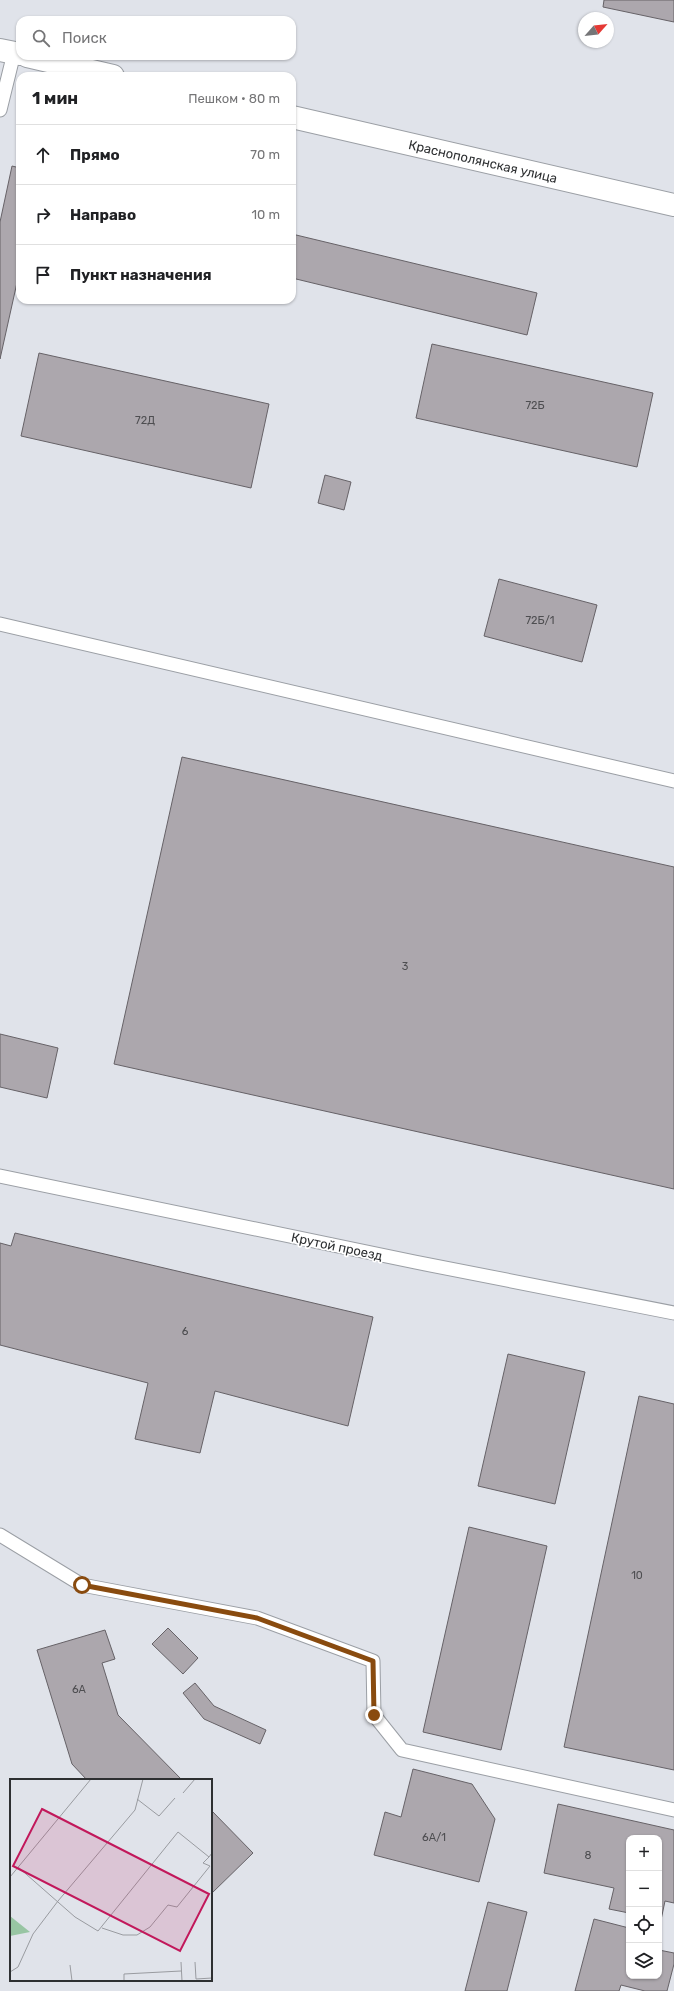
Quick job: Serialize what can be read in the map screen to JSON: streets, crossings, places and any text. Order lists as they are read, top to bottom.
{
  "streets": {
    "main road": ["Краснополянская улица"],
    "lane": ["Крутой проезд"]
  },
  "house_numbers": [
    "72Б",
    "72Д",
    "72Б/1",
    "3",
    "6",
    "10",
    "6А",
    "6А/1",
    "8"
  ],
  "north": "top right",
  "page": {
    "search": "Поиск",
    "heading": ["1 мин", "Пешком · 80 m"],
    "list": [
      ["Прямо", "70 m"],
      ["Направо", "10 m"],
      "Пункт назначения"
    ],
    "map_buttons": ["+", "−"]
  }
}
